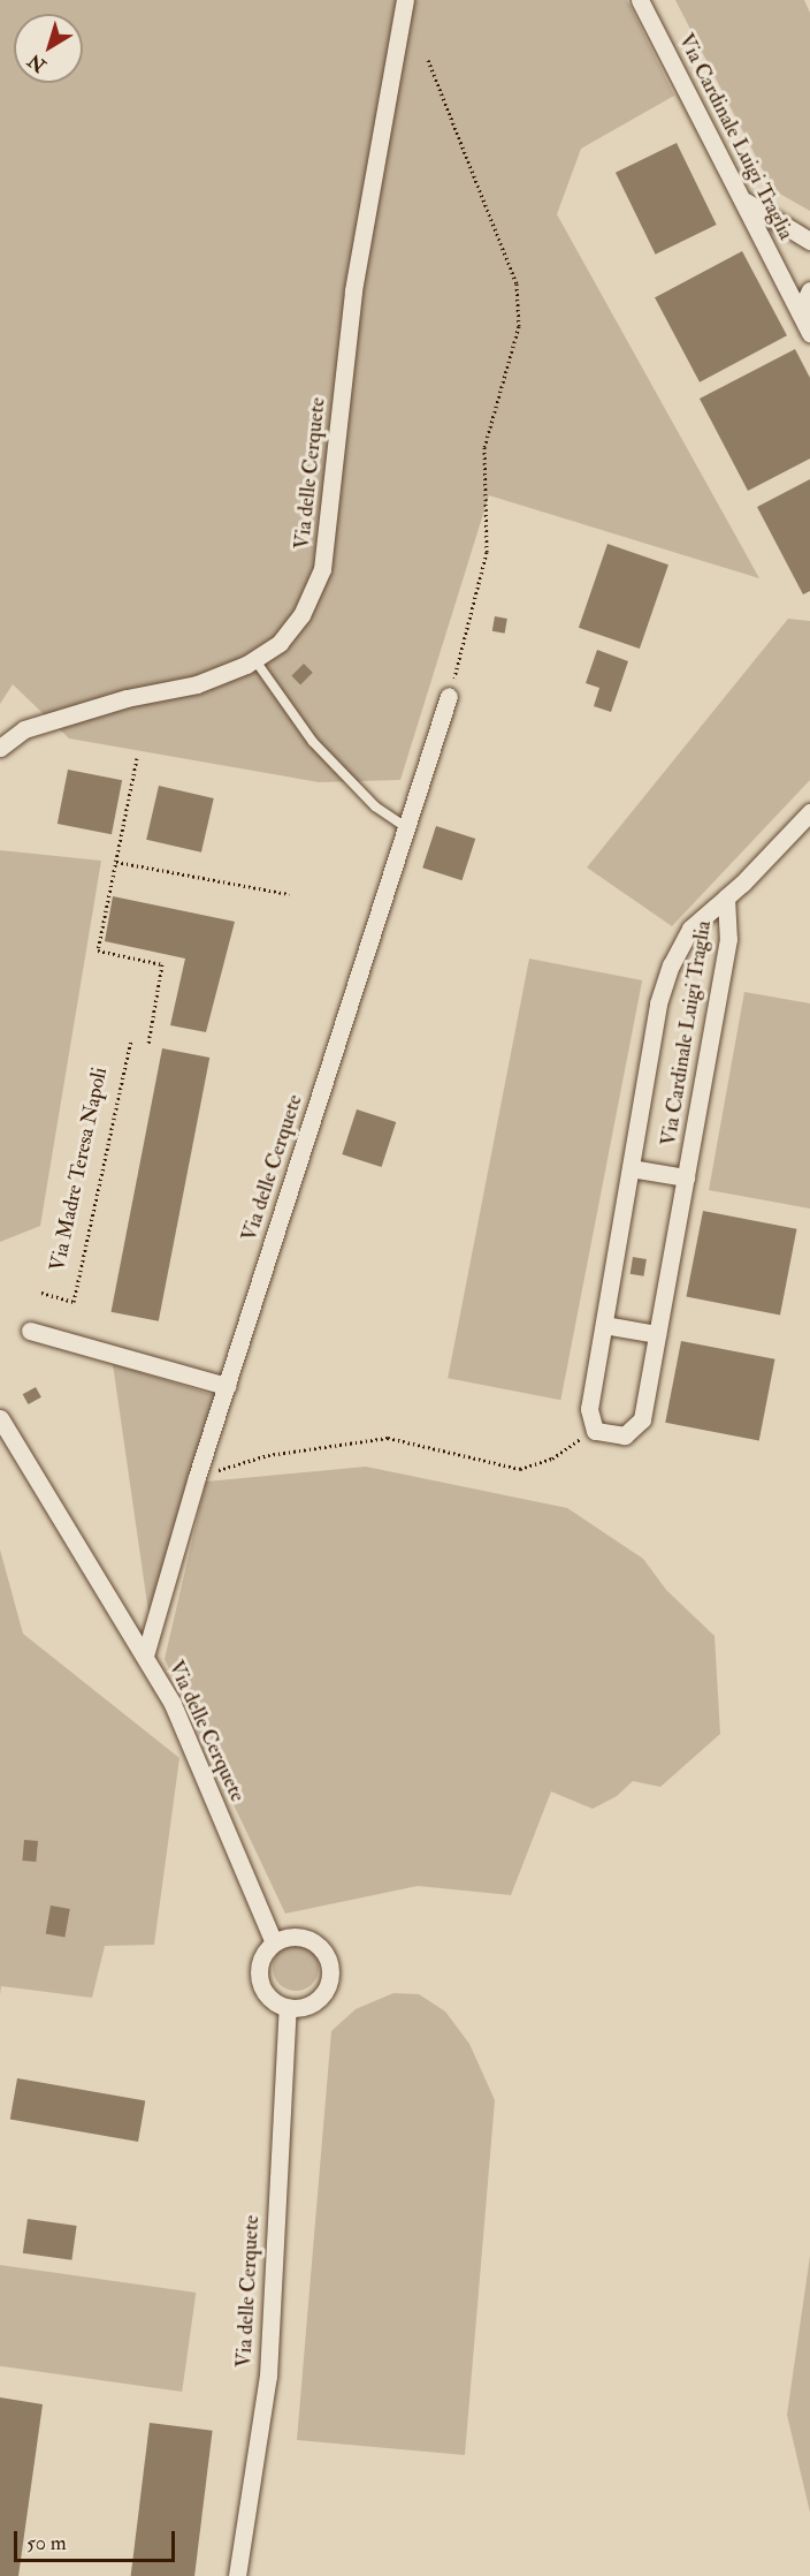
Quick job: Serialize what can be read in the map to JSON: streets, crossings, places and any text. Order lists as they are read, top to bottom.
{
  "streets": {
    "street": ["Via Cardinale Luigi Traglia", "Via delle Cerquete"],
    "path": ["Via Madre Teresa Napoli"]
  },
  "scale_bar": "50 m",
  "north": "bottom left"
}
